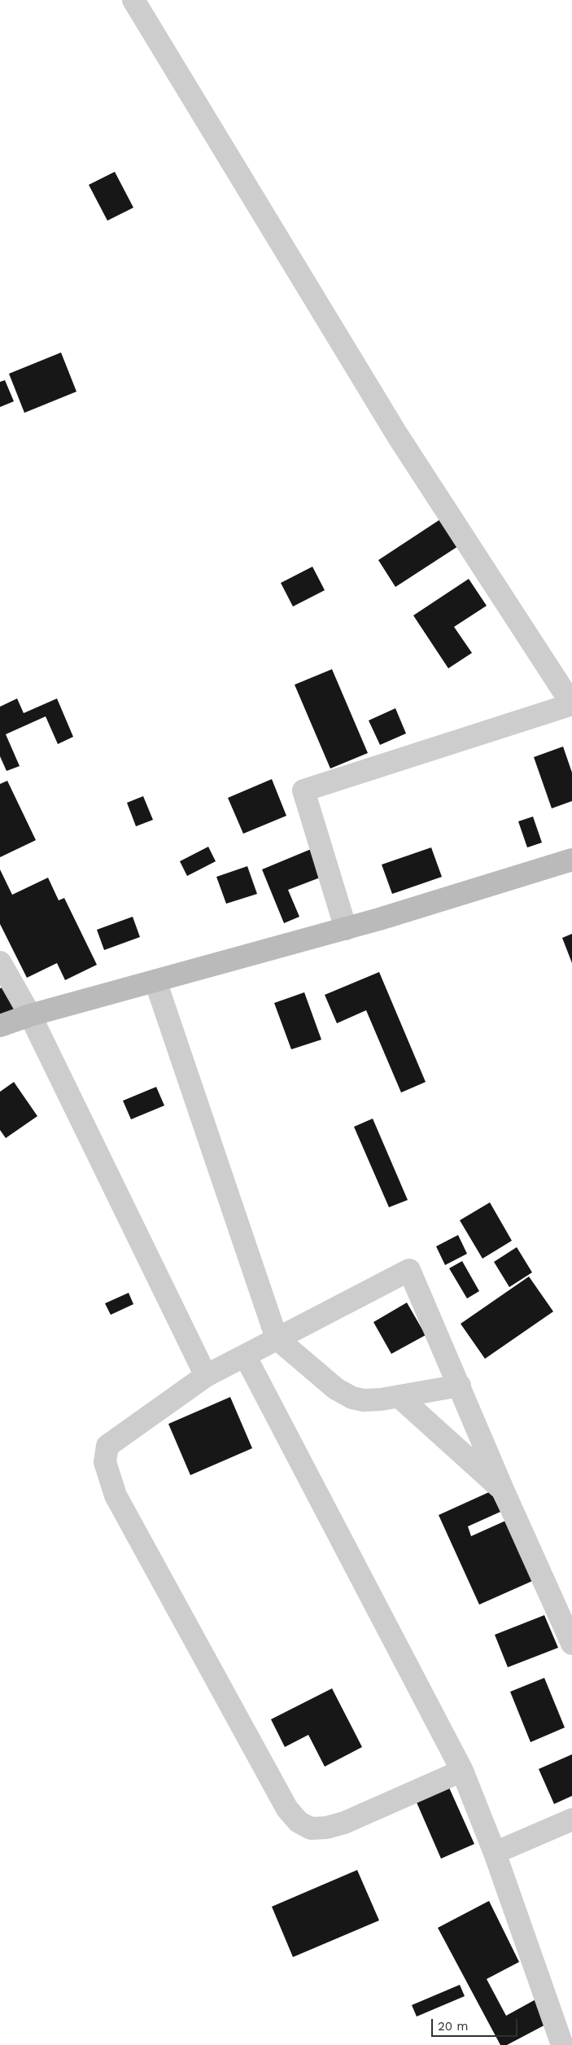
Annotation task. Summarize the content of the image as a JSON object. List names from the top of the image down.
{
  "scale_bar": "20 m"
}
